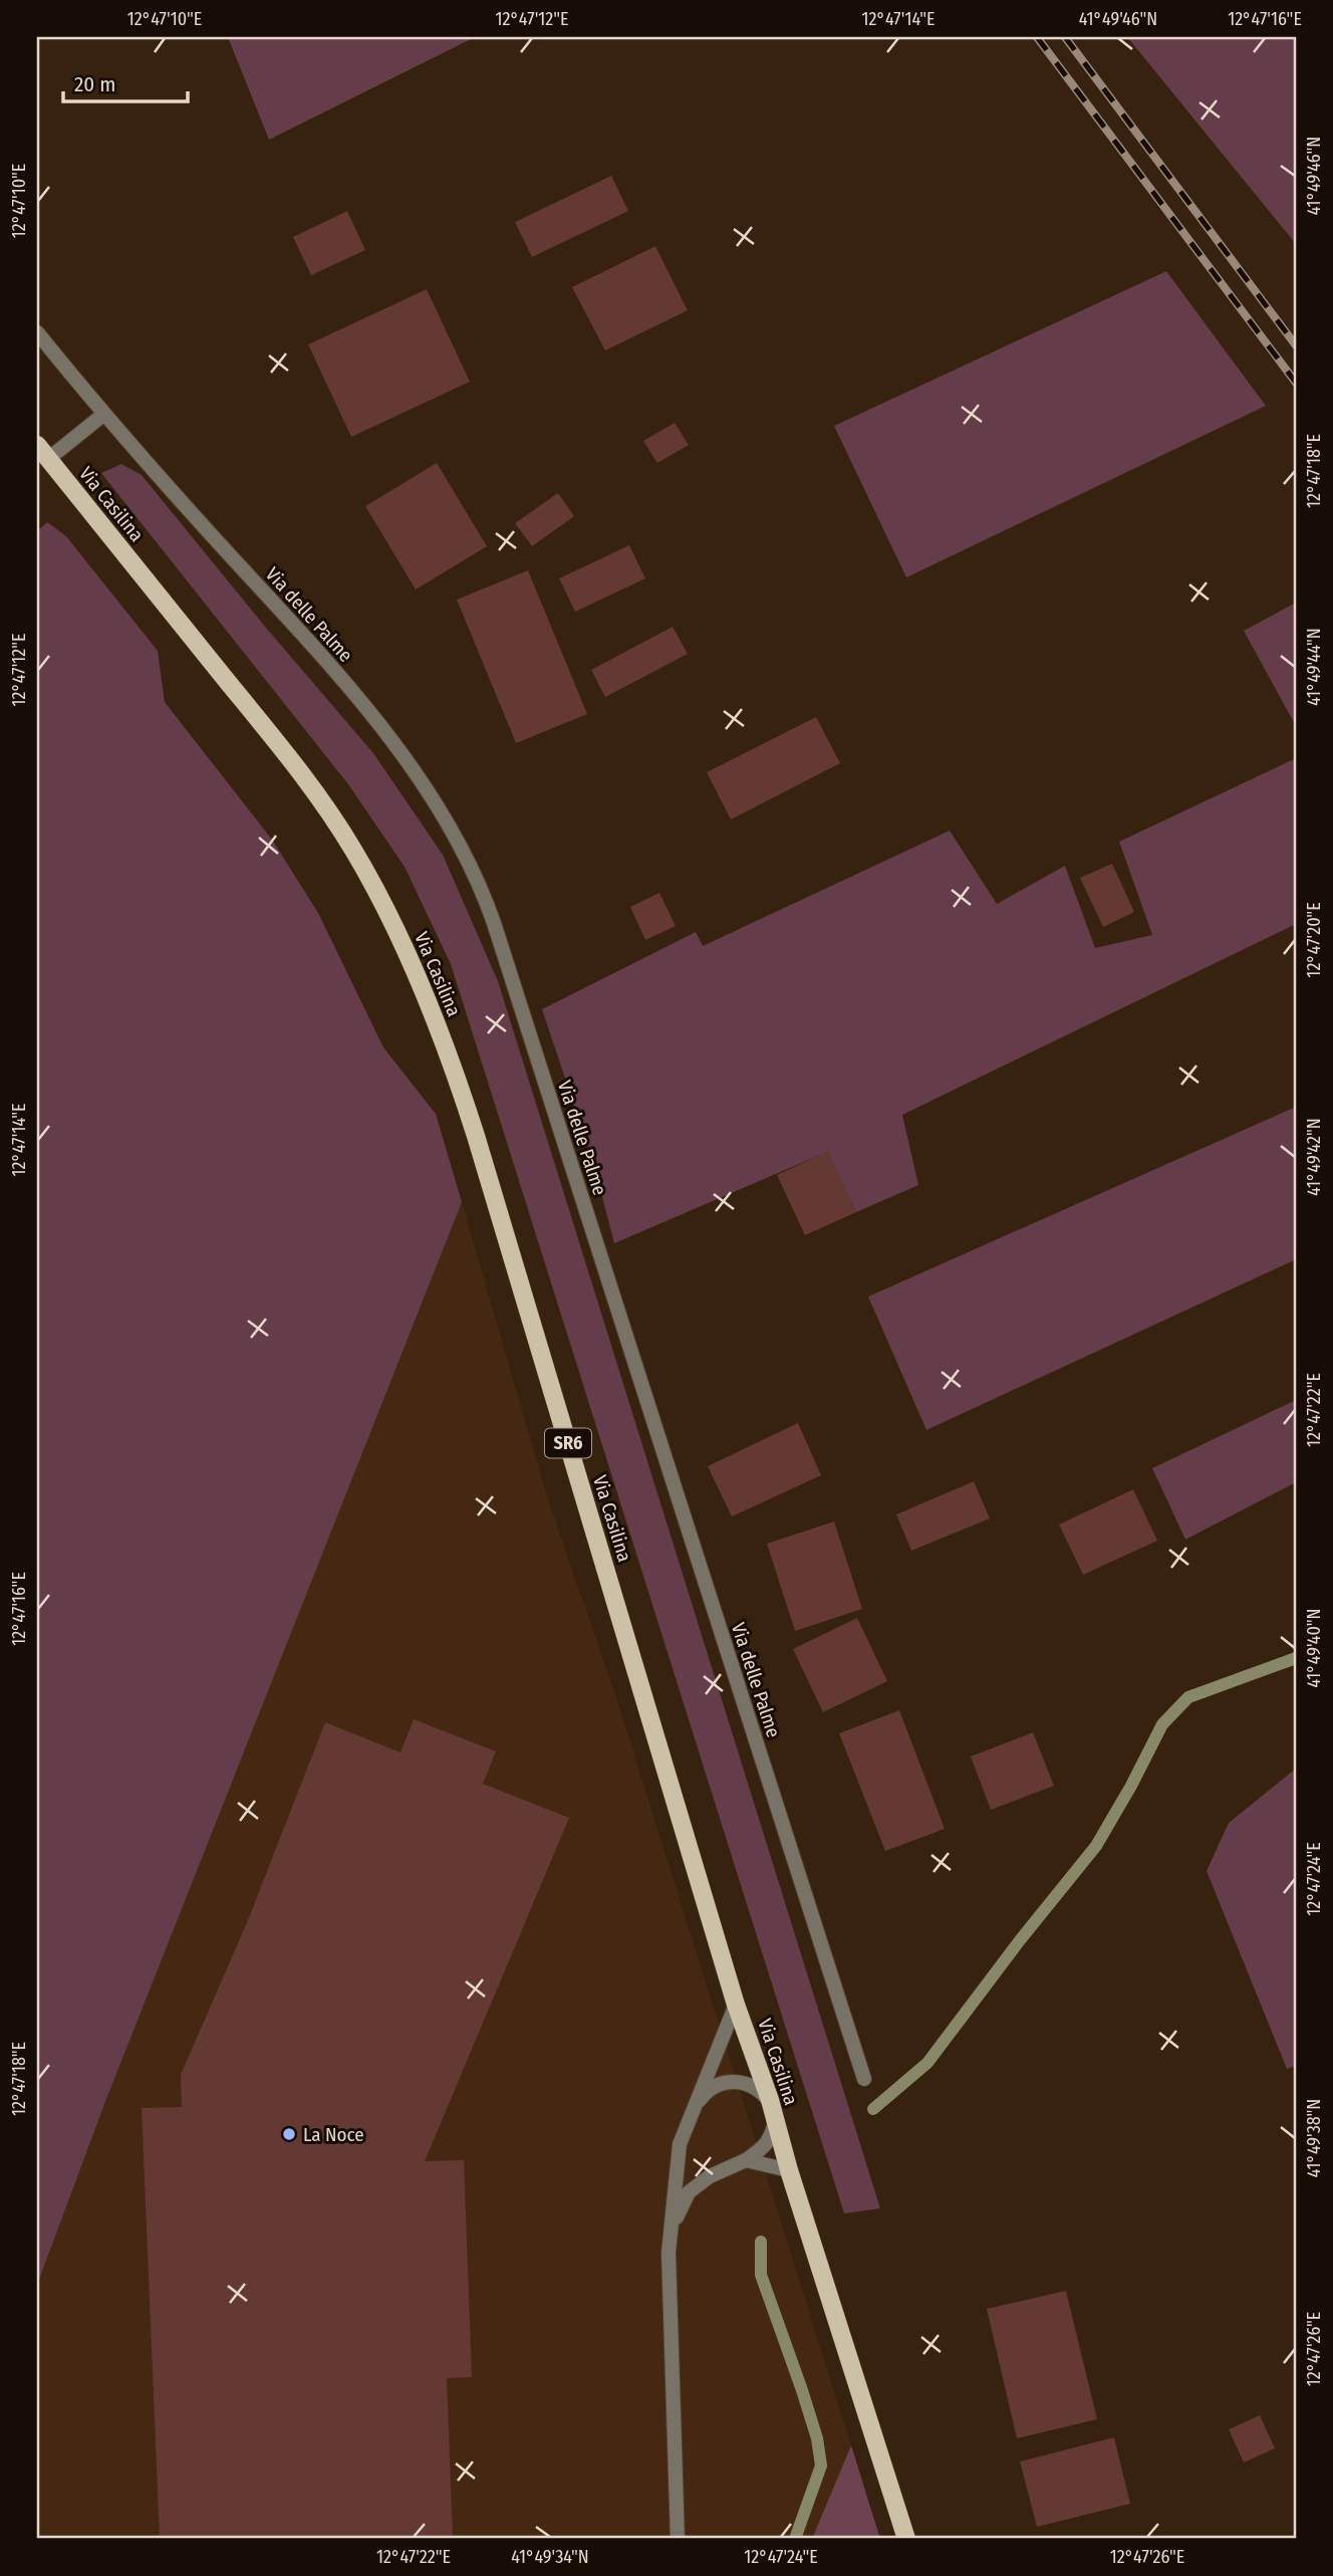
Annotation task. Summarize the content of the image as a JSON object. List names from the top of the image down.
{
  "streets": {
    "main road": ["Via Casilina", "SR6"],
    "street": ["Via delle Palme"]
  },
  "places": ["La Noce"],
  "scale_bar": "20 m",
  "coordinates": [
    "12°47'10\"E",
    "12°47'12\"E",
    "12°47'14\"E",
    "41°49'46\"N",
    "12°47'16\"E",
    "12°47'18\"E",
    "41°49'44\"N",
    "12°47'20\"E",
    "41°49'42\"N",
    "12°47'22\"E",
    "41°49'40\"N",
    "12°47'24\"E",
    "41°49'38\"N",
    "12°47'26\"E",
    "41°49'34\"N"
  ]
}
